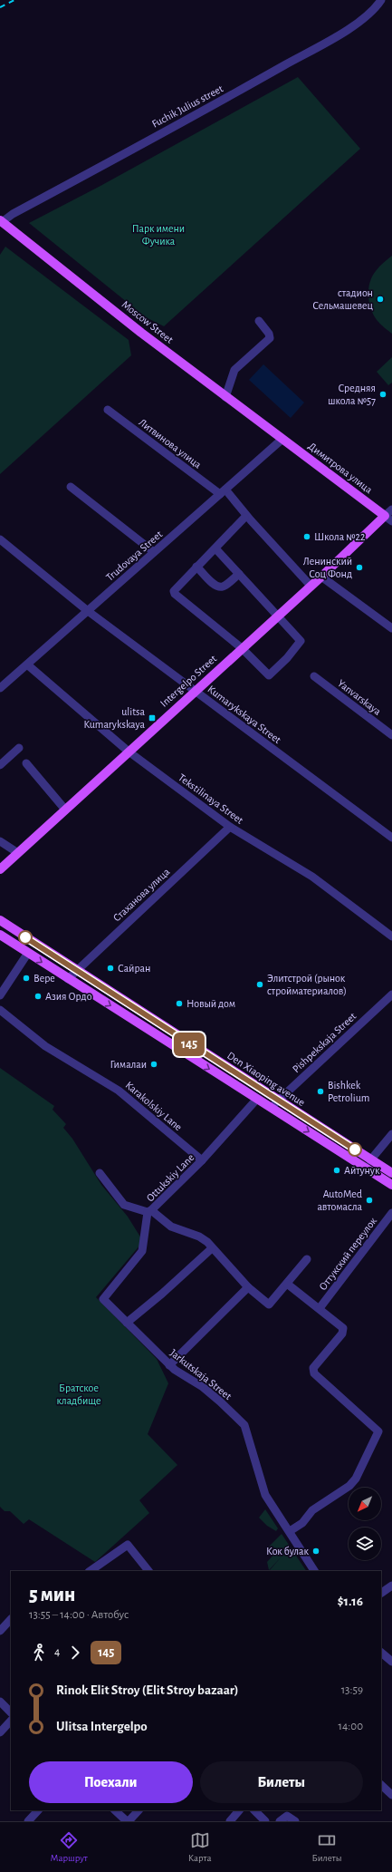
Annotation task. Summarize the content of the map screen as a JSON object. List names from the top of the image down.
{
  "streets": {
    "main road": [
      "Moscow Street",
      "Димитрова улица",
      "Intergelpo Street",
      "Den Xiaoping avenue"
    ],
    "street": [
      "Fuchik Julius street",
      "Литвинова улица",
      "Trudovaya Street",
      "Yanvarskaya",
      "Kumarykskaya Street",
      "Tekstilinaya Street",
      "Стаханова улица",
      "Pishpekskaja Street",
      "Karakolskiy Lane",
      "Ottukskiy Lane",
      "Оттукский переулок",
      "Jarkutskaja Street"
    ]
  },
  "crossings": [
    ["Fuchik Julius street", "Moscow Street"],
    ["Moscow Street", "Димитрова улица"],
    ["Moscow Street", "Trudovaya Street"],
    ["Литвинова улица", "Trudovaya Street"],
    ["Литвинова улица", "Intergelpo Street"],
    ["Димитрова улица", "Trudovaya Street"],
    ["Димитрова улица", "Intergelpo Street"],
    ["Trudovaya Street", "Kumarykskaya Street"],
    ["Trudovaya Street", "Tekstilinaya Street"],
    ["Intergelpo Street", "Kumarykskaya Street"],
    ["Intergelpo Street", "Tekstilinaya Street"],
    ["Tekstilinaya Street", "Стаханова улица"],
    ["Стаханова улица", "Den Xiaoping avenue"],
    ["Pishpekskaja Street", "Den Xiaoping avenue"],
    ["Den Xiaoping avenue", "Ottukskiy Lane"],
    ["Karakolskiy Lane", "Ottukskiy Lane"],
    ["Ottukskiy Lane", "Jarkutskaja Street"]
  ],
  "parks": ["Парк имени Фучика", "Братское кладбище"],
  "places": {
    "other": [
      "стадион Сельмашевец",
      "Средняя школа №57",
      "Школа №22",
      "Ленинский Соц Фонд",
      "Сайран",
      "Вере",
      "Элитстрой (рынок стройматериалов)",
      "Азия Ордо",
      "Новый дом",
      "Гималаи",
      "Bishkek Petrolium",
      "Айтунук",
      "AutoMed автомасла",
      "Кок булак"
    ],
    "transit": ["ulitsa Kumarykskaya"]
  },
  "lines": ["bus line 145"],
  "north": "bottom left",
  "page": {
    "on_map": "145",
    "heading": ["5 мин", "13:55 – 14:00 · Автобус", "$1.16"],
    "legs": ["4", "145"],
    "list": [
      {
        "name": "Rinok Elit Stroy (Elit Stroy bazaar)",
        "value": "13:59"
      },
      {
        "name": "Ulitsa Intergelpo",
        "value": "14:00"
      }
    ],
    "buttons": ["Поехали", "Билеты"],
    "tabs": ["Маршрут", "Карта", "Билеты"]
  }
}
